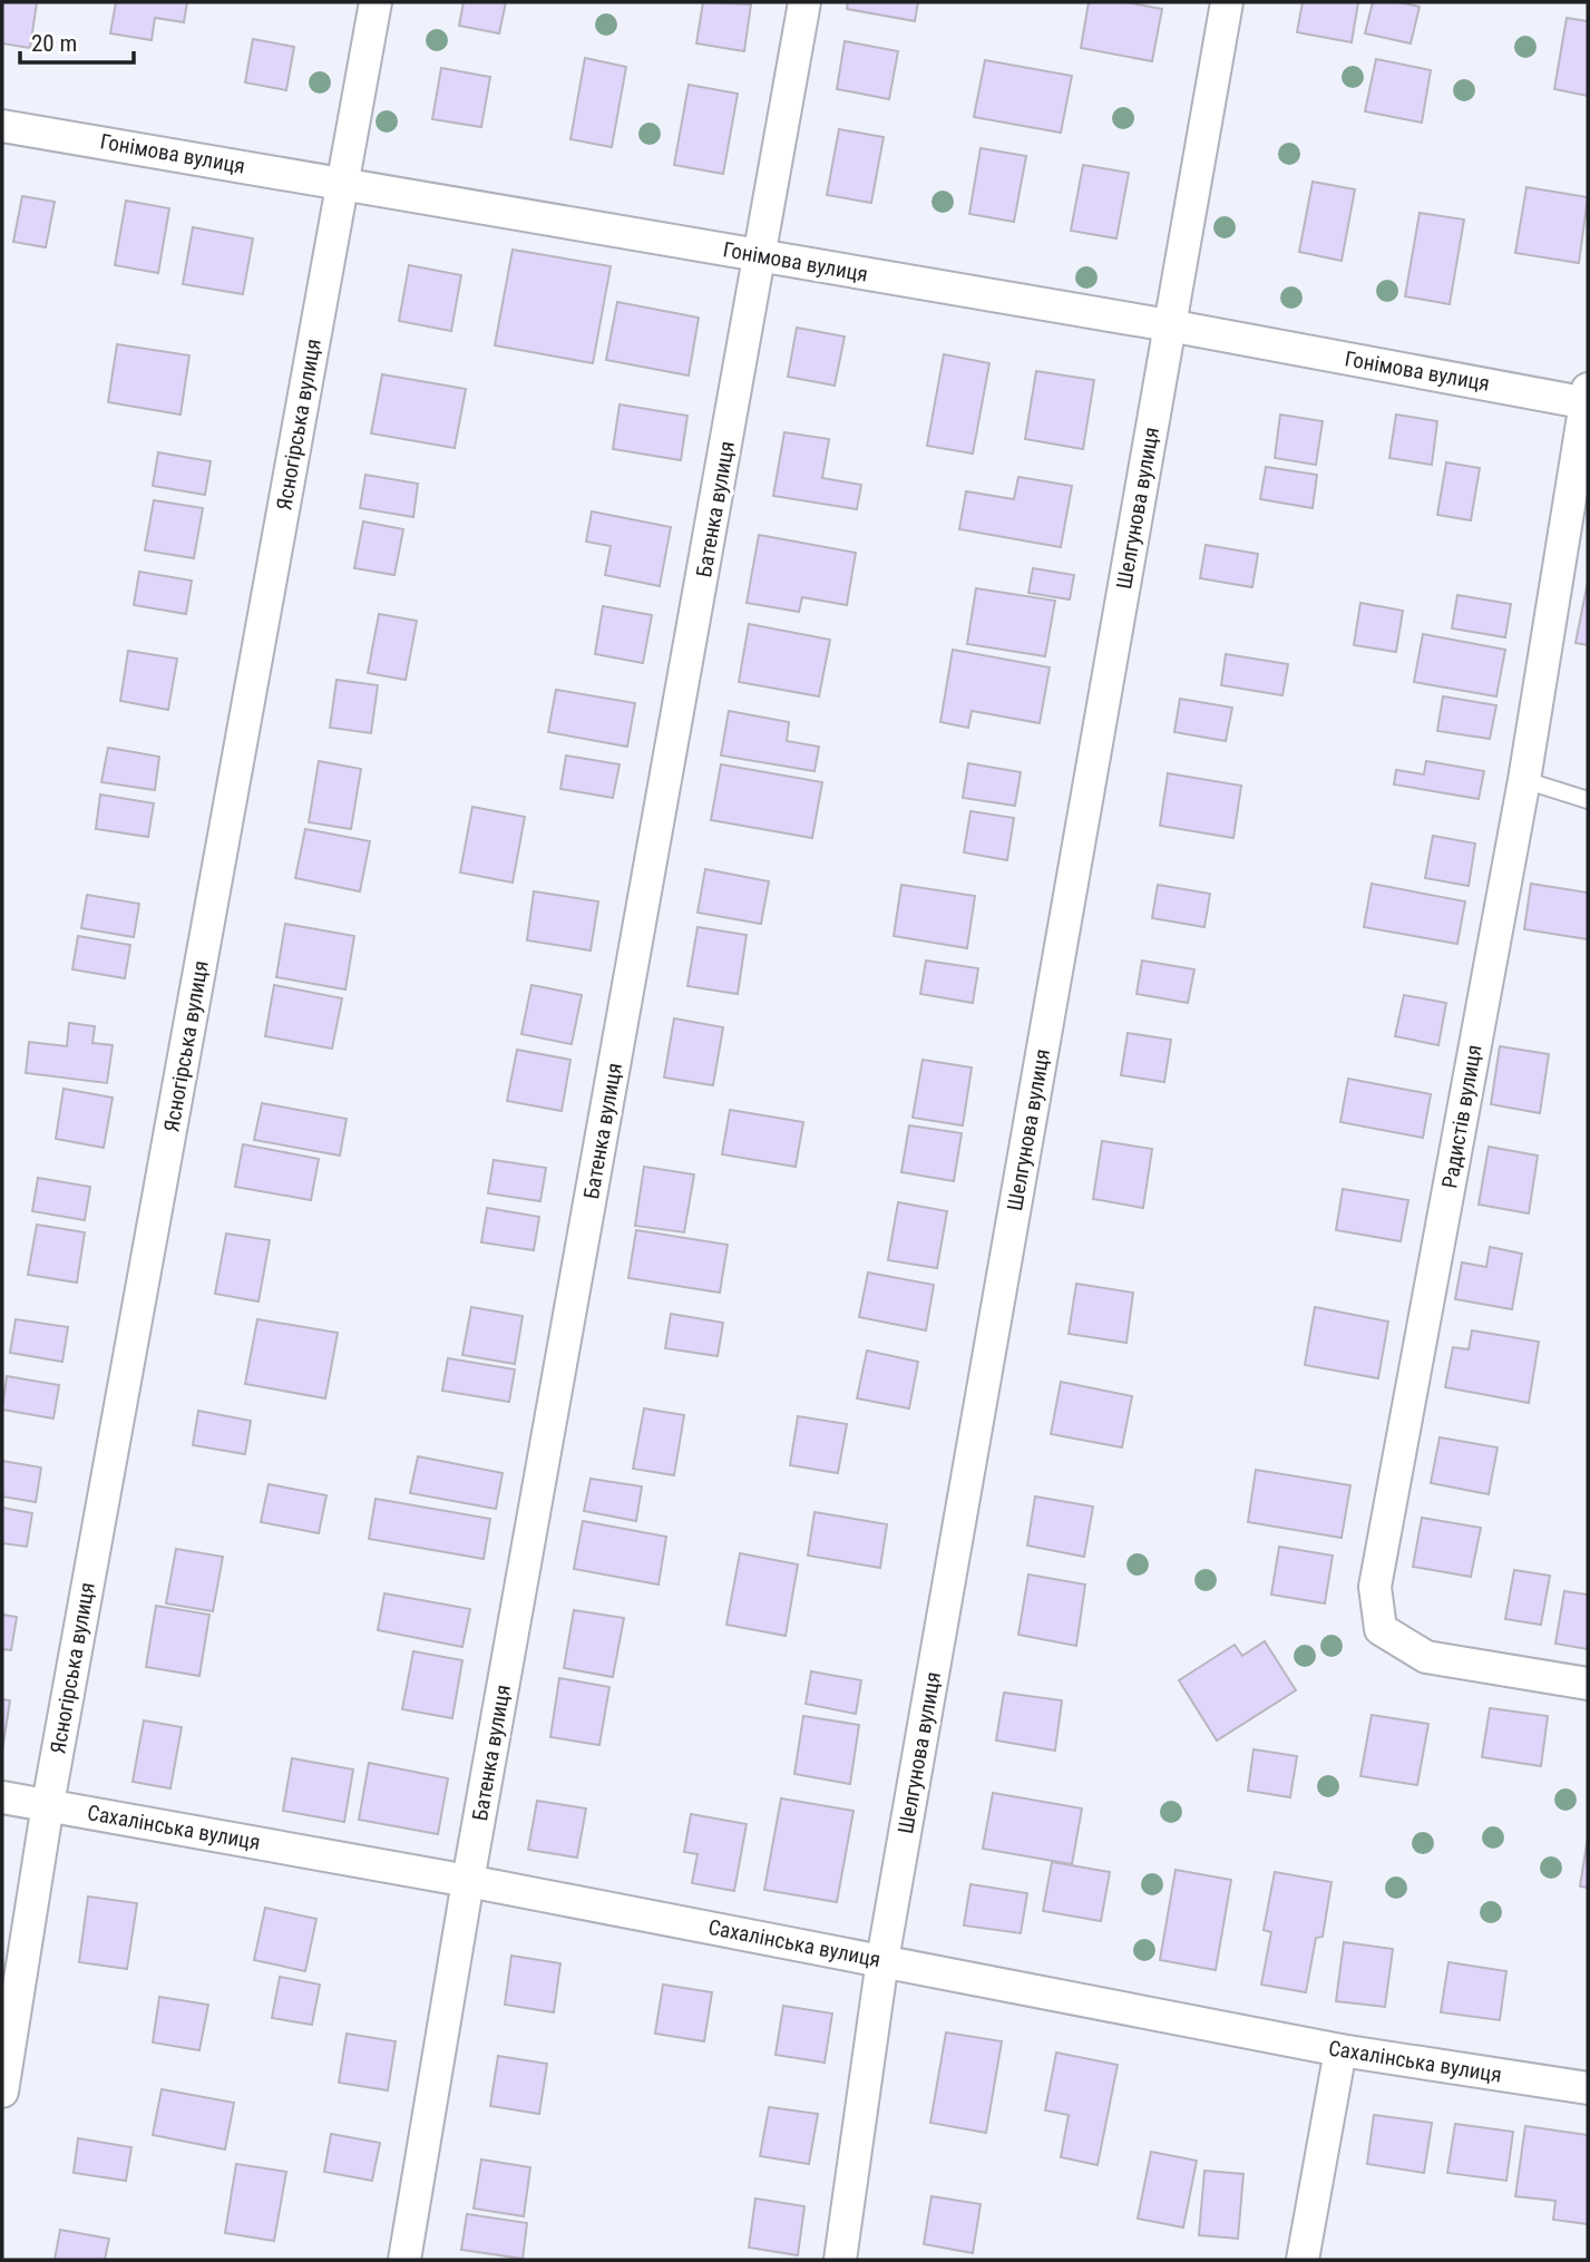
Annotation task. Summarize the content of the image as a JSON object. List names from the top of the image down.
{
  "streets": {
    "street": [
      "Гонімова вулиця",
      "Ясногірська вулиця",
      "Шелгунова вулиця",
      "Батенка вулиця",
      "Радистів вулиця",
      "Сахалінська вулиця"
    ]
  },
  "crossings": [
    ["Гонімова вулиця", "Ясногірська вулиця"],
    ["Гонімова вулиця", "Шелгунова вулиця"],
    ["Гонімова вулиця", "Батенка вулиця"],
    ["Гонімова вулиця", "Радистів вулиця"],
    ["Ясногірська вулиця", "Сахалінська вулиця"],
    ["Шелгунова вулиця", "Сахалінська вулиця"],
    ["Батенка вулиця", "Сахалінська вулиця"]
  ],
  "scale_bar": "20 m"
}
